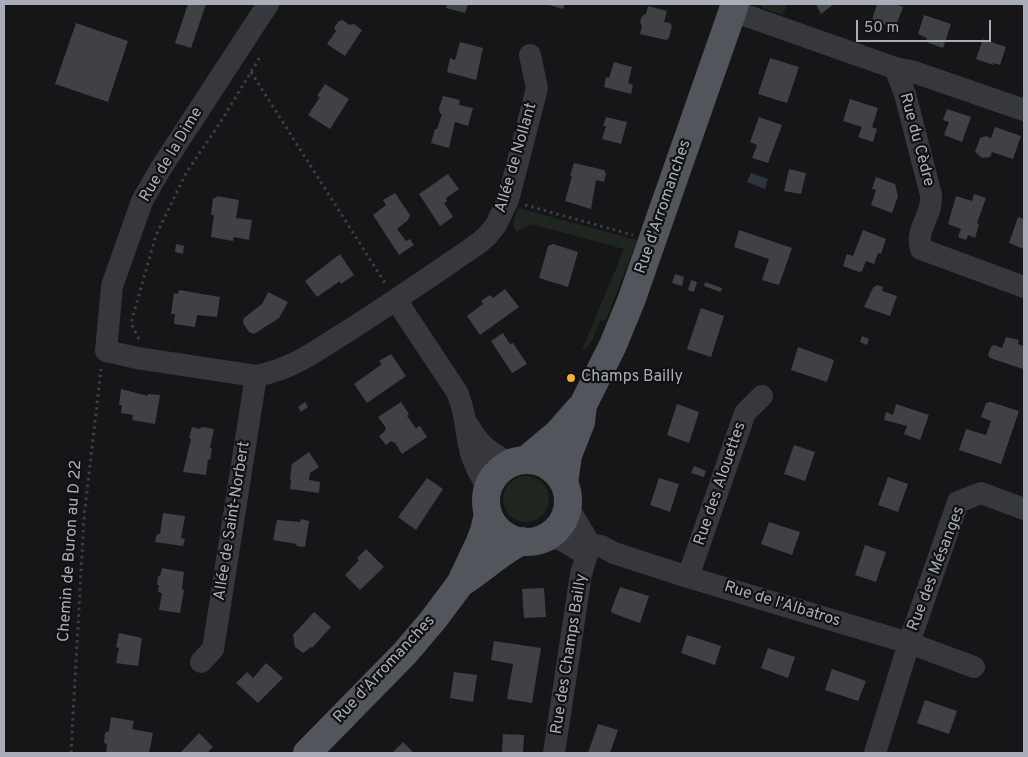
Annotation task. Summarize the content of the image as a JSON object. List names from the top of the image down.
{
  "streets": {
    "main road": ["Rue d'Arromanches"],
    "street": [
      "Rue du Cèdre",
      "Rue de la Dime",
      "Allée de Nollant",
      "Rue des Alouettes",
      "Allée de Saint-Norbert",
      "Rue des Mésanges",
      "Rue de l'Albatros",
      "Rue des Champs Bailly"
    ],
    "path": ["Chemin de Buron au D 22"]
  },
  "crossings": [
    ["Rue du Cèdre", "Rue d'Arromanches"],
    ["Rue de la Dime", "Chemin de Buron au D 22"],
    ["Allée de Nollant", "Allée de Saint-Norbert"],
    ["Rue d'Arromanches", "Rue des Champs Bailly"],
    ["Rue des Alouettes", "Rue de l'Albatros"],
    ["Rue des Mésanges", "Rue de l'Albatros"],
    ["Rue de l'Albatros", "Rue des Champs Bailly"]
  ],
  "places": ["Champs Bailly"],
  "scale_bar": "50 m"
}
